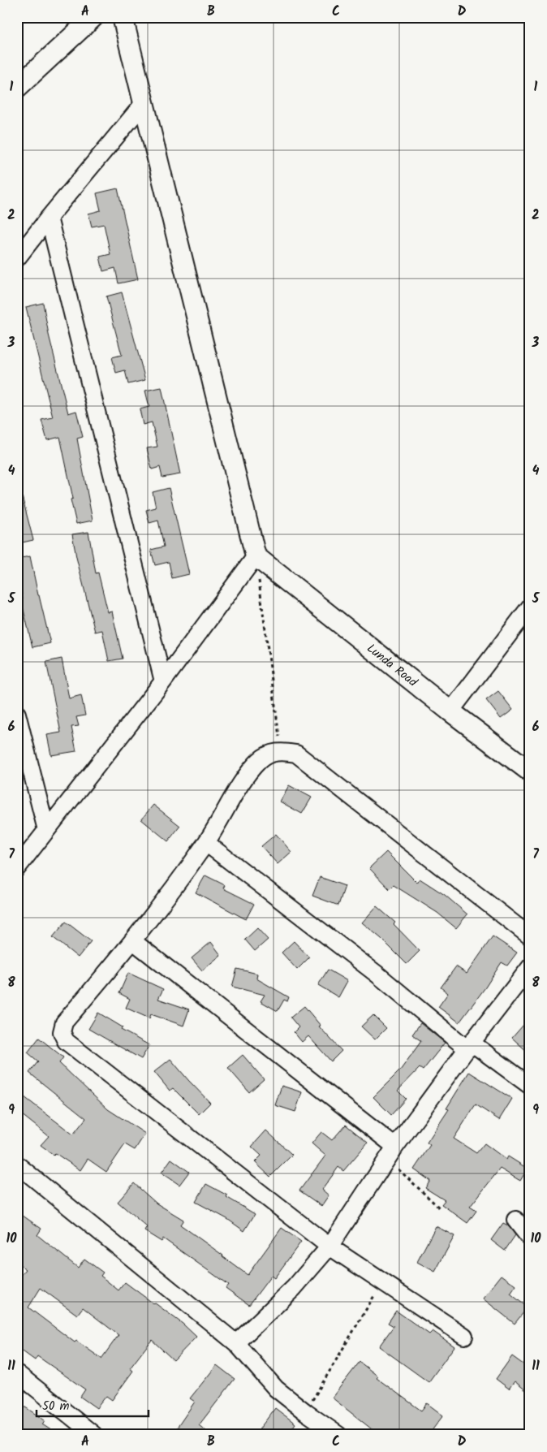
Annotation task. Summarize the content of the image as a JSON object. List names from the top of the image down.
{
  "streets": {
    "street": ["Lunda Road"]
  },
  "scale_bar": "50 m",
  "grid": {
    "columns": [
      "A",
      "B",
      "C",
      "D"
    ],
    "rows": [
      "1",
      "2",
      "3",
      "4",
      "5",
      "6",
      "7",
      "8",
      "9",
      "10",
      "11"
    ]
  }
}
